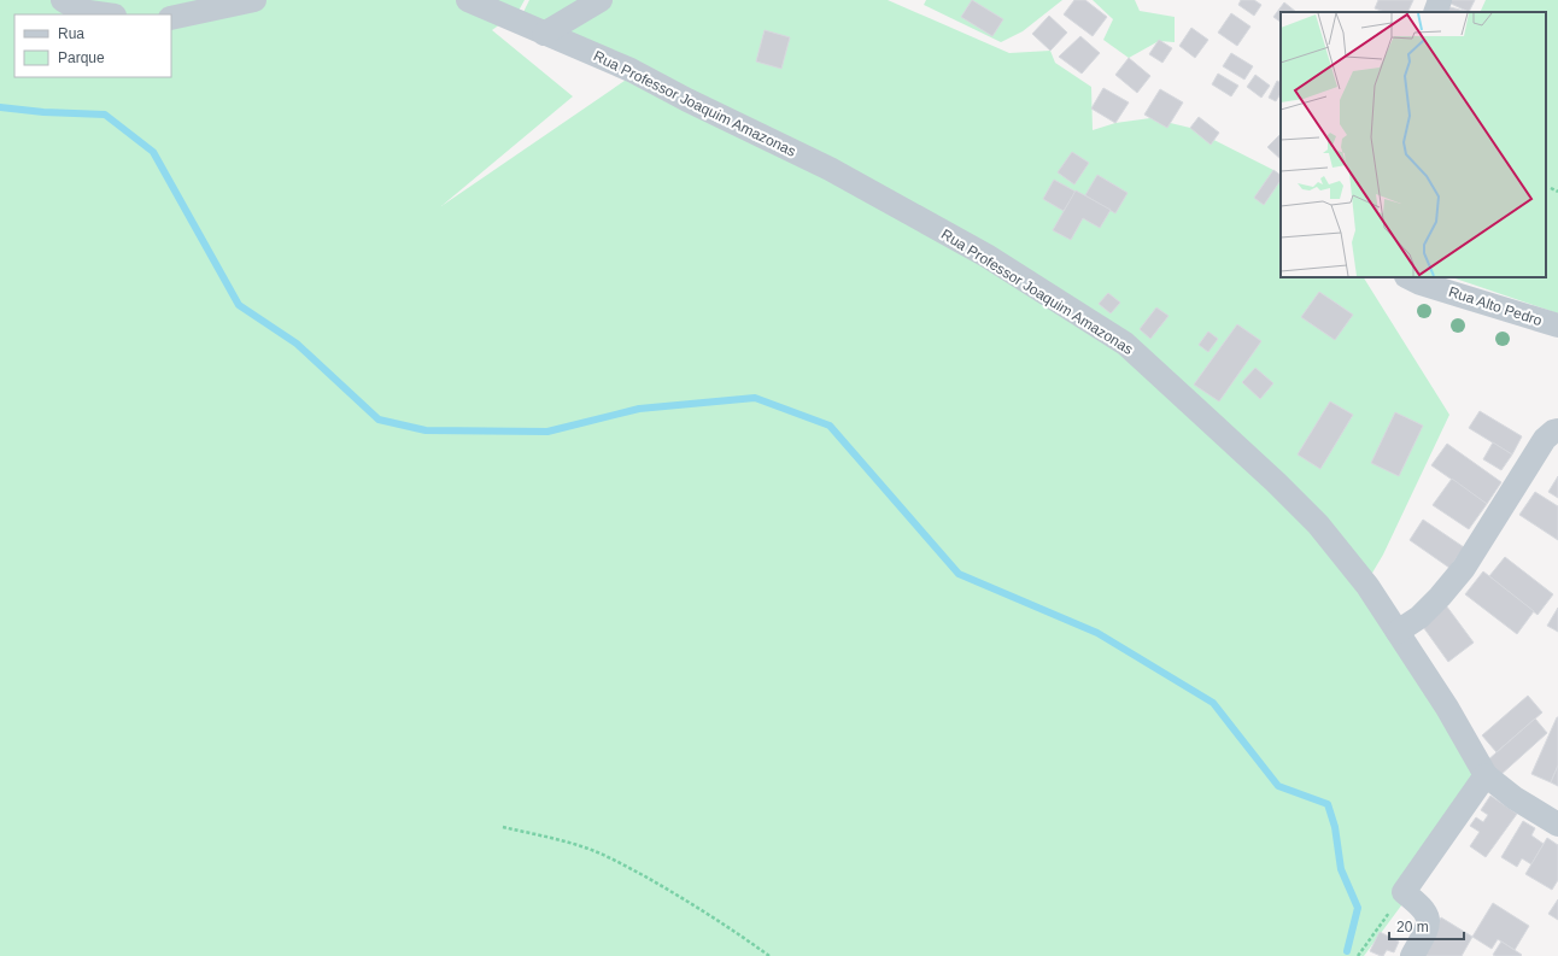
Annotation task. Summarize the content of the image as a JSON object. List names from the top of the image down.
{
  "streets": {
    "street": ["Rua Professor Joaquim Amazonas", "Rua Alto Pedro"]
  },
  "legend": ["Rua", "Parque"],
  "scale_bar": "20 m"
}
